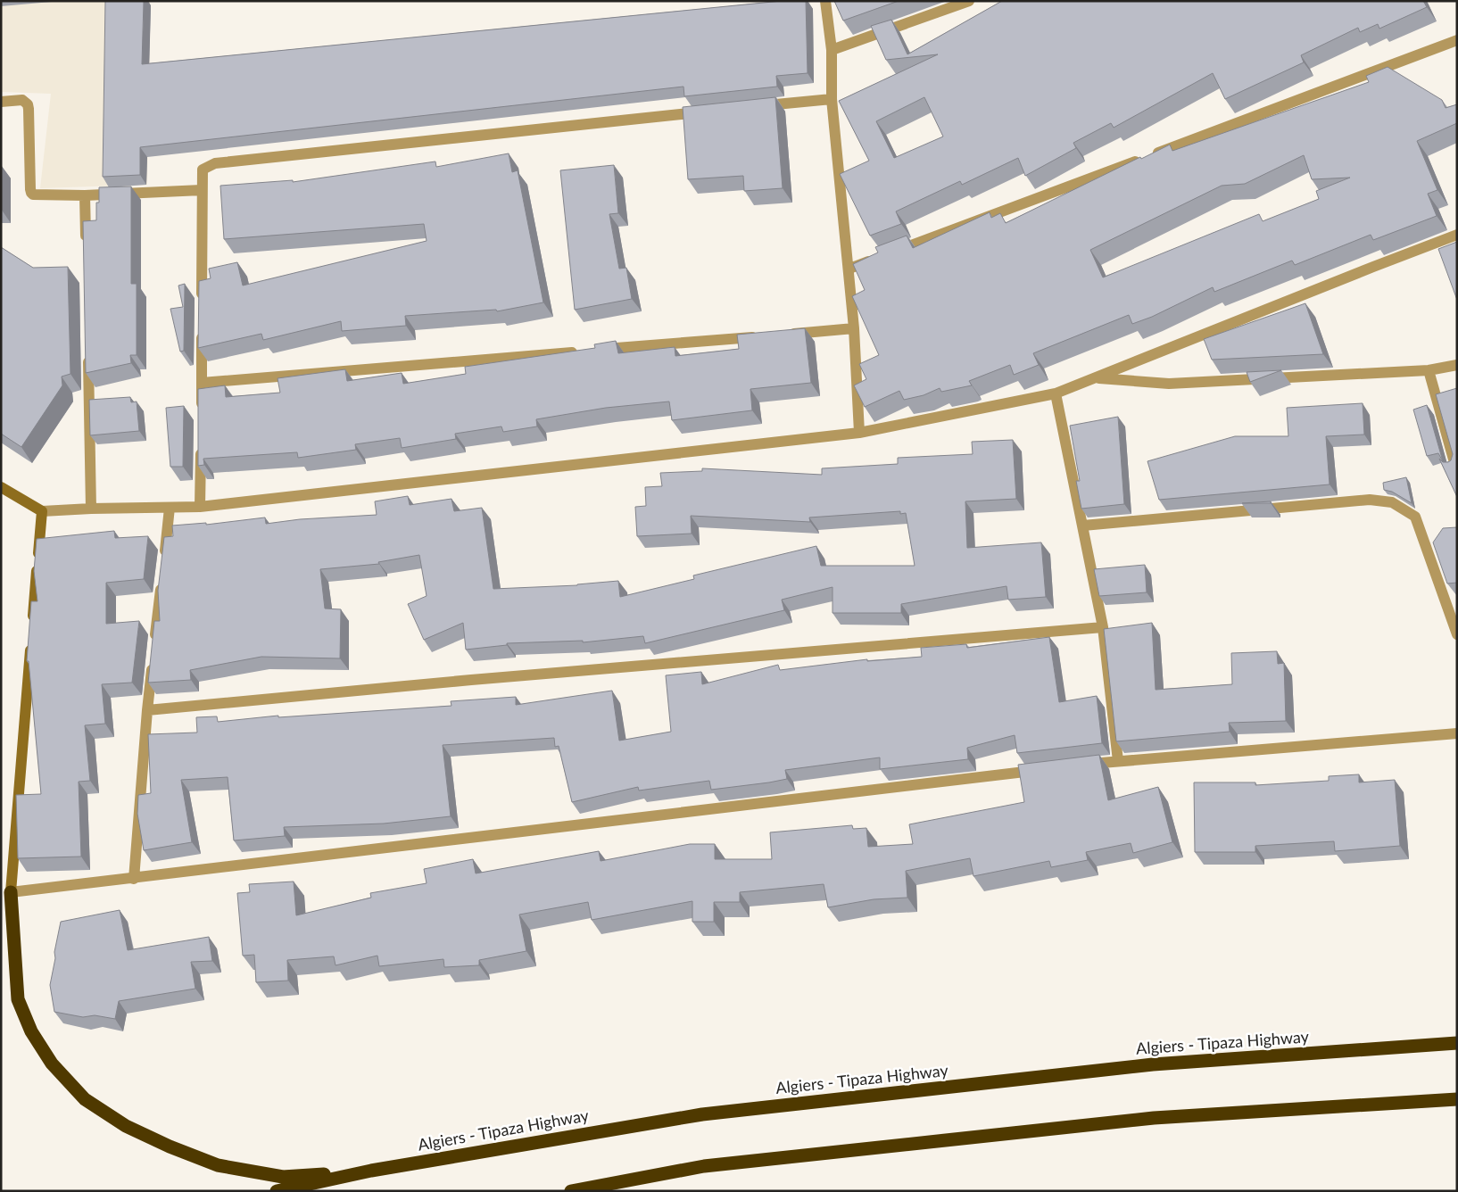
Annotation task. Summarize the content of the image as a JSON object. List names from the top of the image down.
{
  "streets": {
    "highway": ["Algiers - Tipaza Highway"]
  }
}
